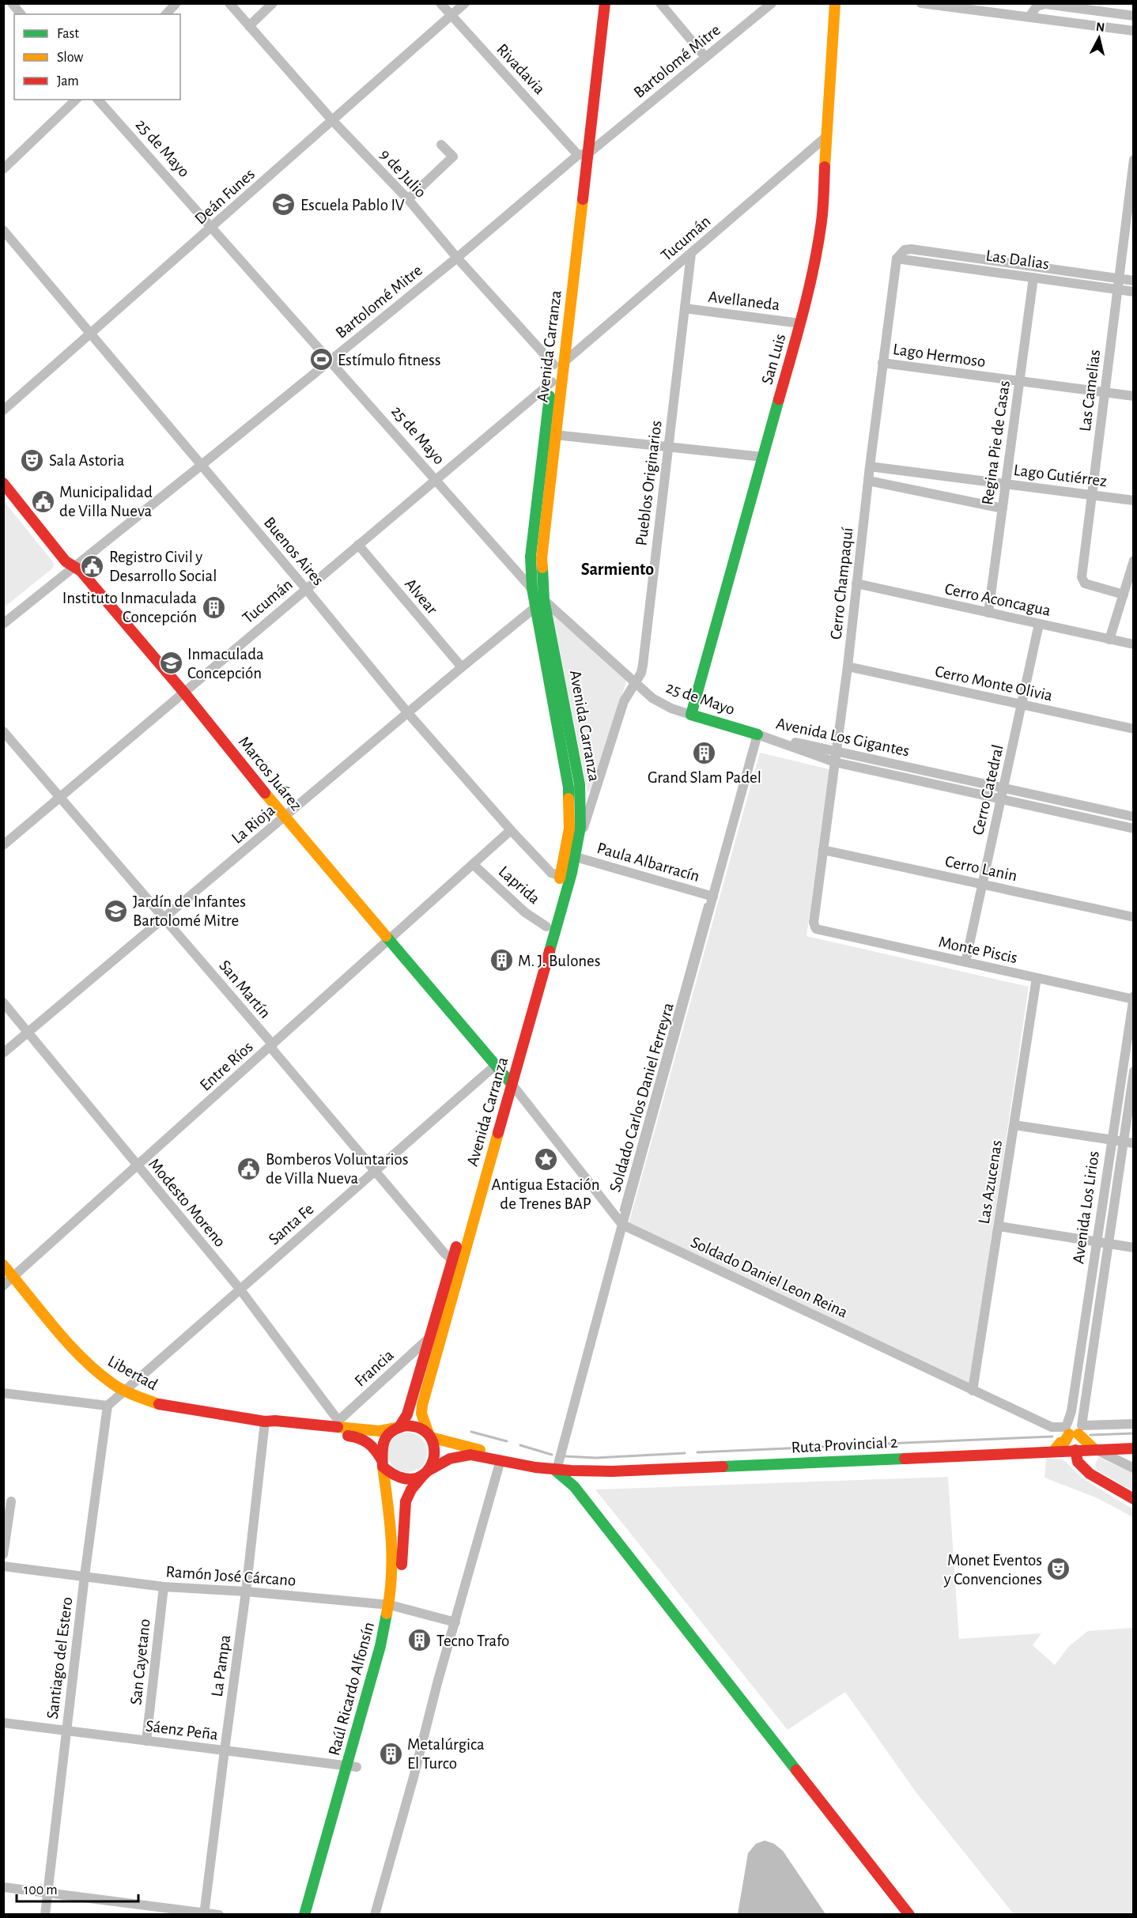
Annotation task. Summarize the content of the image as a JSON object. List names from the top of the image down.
{
  "streets": {
    "main road": [
      "25 de Mayo",
      "Avenida Carranza",
      "San Luis",
      "Marcos Juárez",
      "Libertad",
      "Ruta Provincial 2",
      "Raúl Ricardo Alfonsín"
    ],
    "street": [
      "Bartolomé Mitre",
      "Rivadavia",
      "9 de Julio",
      "Deán Funes",
      "Tucumán",
      "Las Dalias",
      "Avellaneda",
      "Lago Hermoso",
      "Las Camelias",
      "Regina Pie de Casas",
      "Lago Gutiérrez",
      "Pueblos Originarios",
      "Buenos Aires",
      "Cerro Champaquí",
      "Alvear",
      "Cerro Aconcagua",
      "Cerro Monte Olivia",
      "Avenida Los Gigantes",
      "Cerro Catedral",
      "La Rioja",
      "Paula Albarracín",
      "Cerro Lanin",
      "Laprida",
      "Monte Piscis",
      "San Martín",
      "Entre Ríos",
      "Soldado Carlos Daniel Ferreyra",
      "Las Azucenas",
      "Modesto Moreno",
      "Avenida Los Lirios",
      "Santa Fe",
      "Soldado Daniel Leon Reina",
      "Francia",
      "Ramón José Cárcano",
      "Santiago del Estero",
      "San Cayetano",
      "La Pampa",
      "Sáenz Peña"
    ]
  },
  "crossings": [
    ["Bartolomé Mitre", "Rivadavia"],
    ["Bartolomé Mitre", "25 de Mayo"],
    ["Bartolomé Mitre", "9 de Julio"],
    ["Bartolomé Mitre", "Avenida Carranza"],
    ["Bartolomé Mitre", "Buenos Aires"],
    ["Bartolomé Mitre", "Marcos Juárez"],
    ["Rivadavia", "Deán Funes"],
    ["Rivadavia", "Avenida Carranza"],
    ["25 de Mayo", "Deán Funes"],
    ["25 de Mayo", "Tucumán"],
    ["25 de Mayo", "Avenida Carranza"],
    ["25 de Mayo", "San Luis"],
    ["25 de Mayo", "Pueblos Originarios"],
    ["25 de Mayo", "Avenida Los Gigantes"],
    ["25 de Mayo", "La Rioja"],
    ["25 de Mayo", "Soldado Carlos Daniel Ferreyra"],
    ["9 de Julio", "Deán Funes"],
    ["9 de Julio", "Tucumán"],
    ["9 de Julio", "Avenida Carranza"],
    ["Deán Funes", "Buenos Aires"],
    ["Tucumán", "Avenida Carranza"],
    ["Tucumán", "San Luis"],
    ["Tucumán", "Pueblos Originarios"],
    ["Tucumán", "Buenos Aires"],
    ["Tucumán", "Alvear"],
    ["Tucumán", "Marcos Juárez"],
    ["Tucumán", "San Martín"],
    ["Las Dalias", "Las Camelias"],
    ["Las Dalias", "Regina Pie de Casas"],
    ["Las Dalias", "Cerro Champaquí"],
    ["Avellaneda", "San Luis"],
    ["Avellaneda", "Pueblos Originarios"],
    ["Avenida Carranza", "Pueblos Originarios"],
    ["Avenida Carranza", "Buenos Aires"],
    ["Avenida Carranza", "Marcos Juárez"],
    ["Avenida Carranza", "La Rioja"],
    ["Avenida Carranza", "Paula Albarracín"],
    ["Avenida Carranza", "Laprida"],
    ["Avenida Carranza", "San Martín"],
    ["Avenida Carranza", "Soldado Daniel Leon Reina"],
    ["Avenida Carranza", "Francia"],
    ["Avenida Carranza", "Libertad"],
    ["Avenida Carranza", "Raúl Ricardo Alfonsín"],
    ["Lago Hermoso", "Las Camelias"],
    ["Lago Hermoso", "Regina Pie de Casas"],
    ["Lago Hermoso", "Cerro Champaquí"],
    ["Las Camelias", "Lago Gutiérrez"],
    ["Regina Pie de Casas", "Lago Gutiérrez"],
    ["Regina Pie de Casas", "Cerro Aconcagua"],
    ["Lago Gutiérrez", "Cerro Champaquí"],
    ["Pueblos Originarios", "Paula Albarracín"],
    ["Buenos Aires", "La Rioja"],
    ["Buenos Aires", "Entre Ríos"],
    ["Cerro Champaquí", "Cerro Aconcagua"],
    ["Cerro Champaquí", "Cerro Monte Olivia"],
    ["Cerro Champaquí", "Avenida Los Gigantes"],
    ["Cerro Champaquí", "Cerro Lanin"],
    ["Cerro Champaquí", "Monte Piscis"],
    ["Alvear", "La Rioja"],
    ["Cerro Aconcagua", "Cerro Catedral"],
    ["Cerro Monte Olivia", "Cerro Catedral"],
    ["Avenida Los Gigantes", "Cerro Catedral"],
    ["Avenida Los Gigantes", "Soldado Carlos Daniel Ferreyra"],
    ["Marcos Juárez", "La Rioja"],
    ["Marcos Juárez", "Entre Ríos"],
    ["Marcos Juárez", "Santa Fe"],
    ["Marcos Juárez", "Soldado Daniel Leon Reina"],
    ["Cerro Catedral", "Cerro Lanin"],
    ["Cerro Catedral", "Monte Piscis"],
    ["La Rioja", "San Martín"],
    ["La Rioja", "Modesto Moreno"],
    ["Paula Albarracín", "Soldado Carlos Daniel Ferreyra"],
    ["Laprida", "Entre Ríos"],
    ["Monte Piscis", "Las Azucenas"],
    ["Monte Piscis", "Avenida Los Lirios"],
    ["San Martín", "Entre Ríos"],
    ["San Martín", "Santa Fe"],
    ["Entre Ríos", "Modesto Moreno"],
    ["Entre Ríos", "Libertad"],
    ["Soldado Carlos Daniel Ferreyra", "Soldado Daniel Leon Reina"],
    ["Soldado Carlos Daniel Ferreyra", "Ruta Provincial 2"],
    ["Las Azucenas", "Soldado Daniel Leon Reina"],
    ["Modesto Moreno", "Santa Fe"],
    ["Modesto Moreno", "Francia"],
    ["Modesto Moreno", "Libertad"],
    ["Avenida Los Lirios", "Soldado Daniel Leon Reina"],
    ["Santa Fe", "Libertad"],
    ["Santa Fe", "Santiago del Estero"],
    ["Francia", "Libertad"],
    ["Libertad", "La Pampa"],
    ["Libertad", "Raúl Ricardo Alfonsín"],
    ["Ramón José Cárcano", "Santiago del Estero"],
    ["Ramón José Cárcano", "San Cayetano"],
    ["Ramón José Cárcano", "La Pampa"],
    ["Ramón José Cárcano", "Raúl Ricardo Alfonsín"],
    ["Santiago del Estero", "Sáenz Peña"],
    ["San Cayetano", "Sáenz Peña"],
    ["La Pampa", "Sáenz Peña"],
    ["Raúl Ricardo Alfonsín", "Sáenz Peña"]
  ],
  "districts": ["Sarmiento"],
  "places": {
    "school or university": ["Escuela Pablo IV", "Inmaculada Concepción", "Jardín de Infantes Bartolomé Mitre"],
    "sports": ["Estímulo fitness"],
    "theatre": ["Sala Astoria", "Monet Eventos y Convenciones"],
    "public building": ["Municipalidad de Villa Nueva", "Registro Civil y Desarrollo Social", "Bomberos Voluntarios de Villa Nueva"],
    "building": [
      "Instituto Inmaculada Concepción",
      "Grand Slam Padel",
      "M. J. Bulones",
      "Tecno Trafo",
      "Metalúrgica El Turco"
    ],
    "place": ["Antigua Estación de Trenes BAP"]
  },
  "legend": ["Fast", "Slow", "Jam"],
  "scale_bar": "100 m",
  "north": "top"
}
